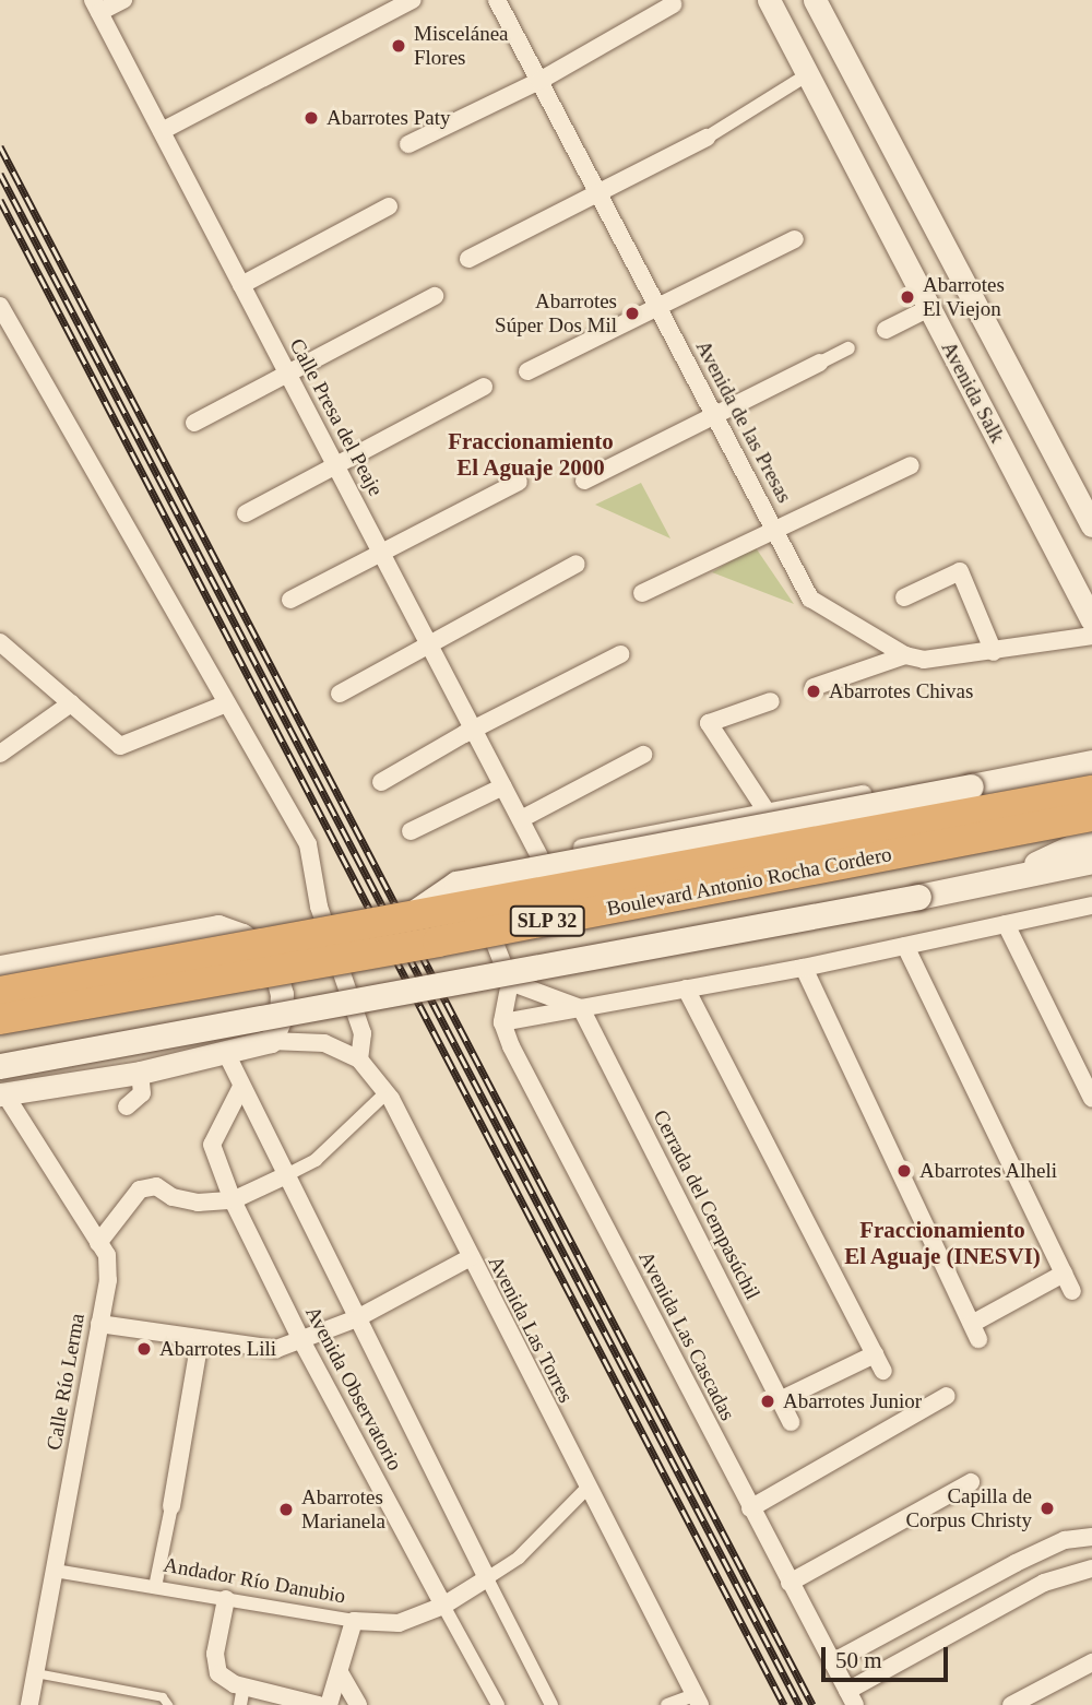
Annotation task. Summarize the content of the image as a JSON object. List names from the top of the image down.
{
  "streets": {
    "highway": ["Boulevard Antonio Rocha Cordero", "SLP 32"],
    "street": [
      "Avenida Salk",
      "Calle Presa del Peaje",
      "Avenida de las Presas",
      "Cerrada del Cempasúchil",
      "Avenida Las Torres",
      "Avenida Las Cascadas",
      "Calle Río Lerma",
      "Avenida Observatorio",
      "Andador Río Danubio"
    ]
  },
  "crossings": [
    ["Calle Presa del Peaje", "Boulevard Antonio Rocha Cordero"],
    ["Calle Río Lerma", "Andador Río Danubio"],
    ["Avenida Observatorio", "Andador Río Danubio"]
  ],
  "districts": ["Fraccionamiento El Aguaje 2000", "Fraccionamiento El Aguaje (INESVI)"],
  "places": [
    "Miscelánea Flores",
    "Abarrotes Paty",
    "Abarrotes El Viejon",
    "Abarrotes Súper Dos Mil",
    "Abarrotes Chivas",
    "Abarrotes Alheli",
    "Abarrotes Lili",
    "Abarrotes Junior",
    "Capilla de Corpus Christy",
    "Abarrotes Marianela"
  ],
  "scale_bar": "50 m"
}
